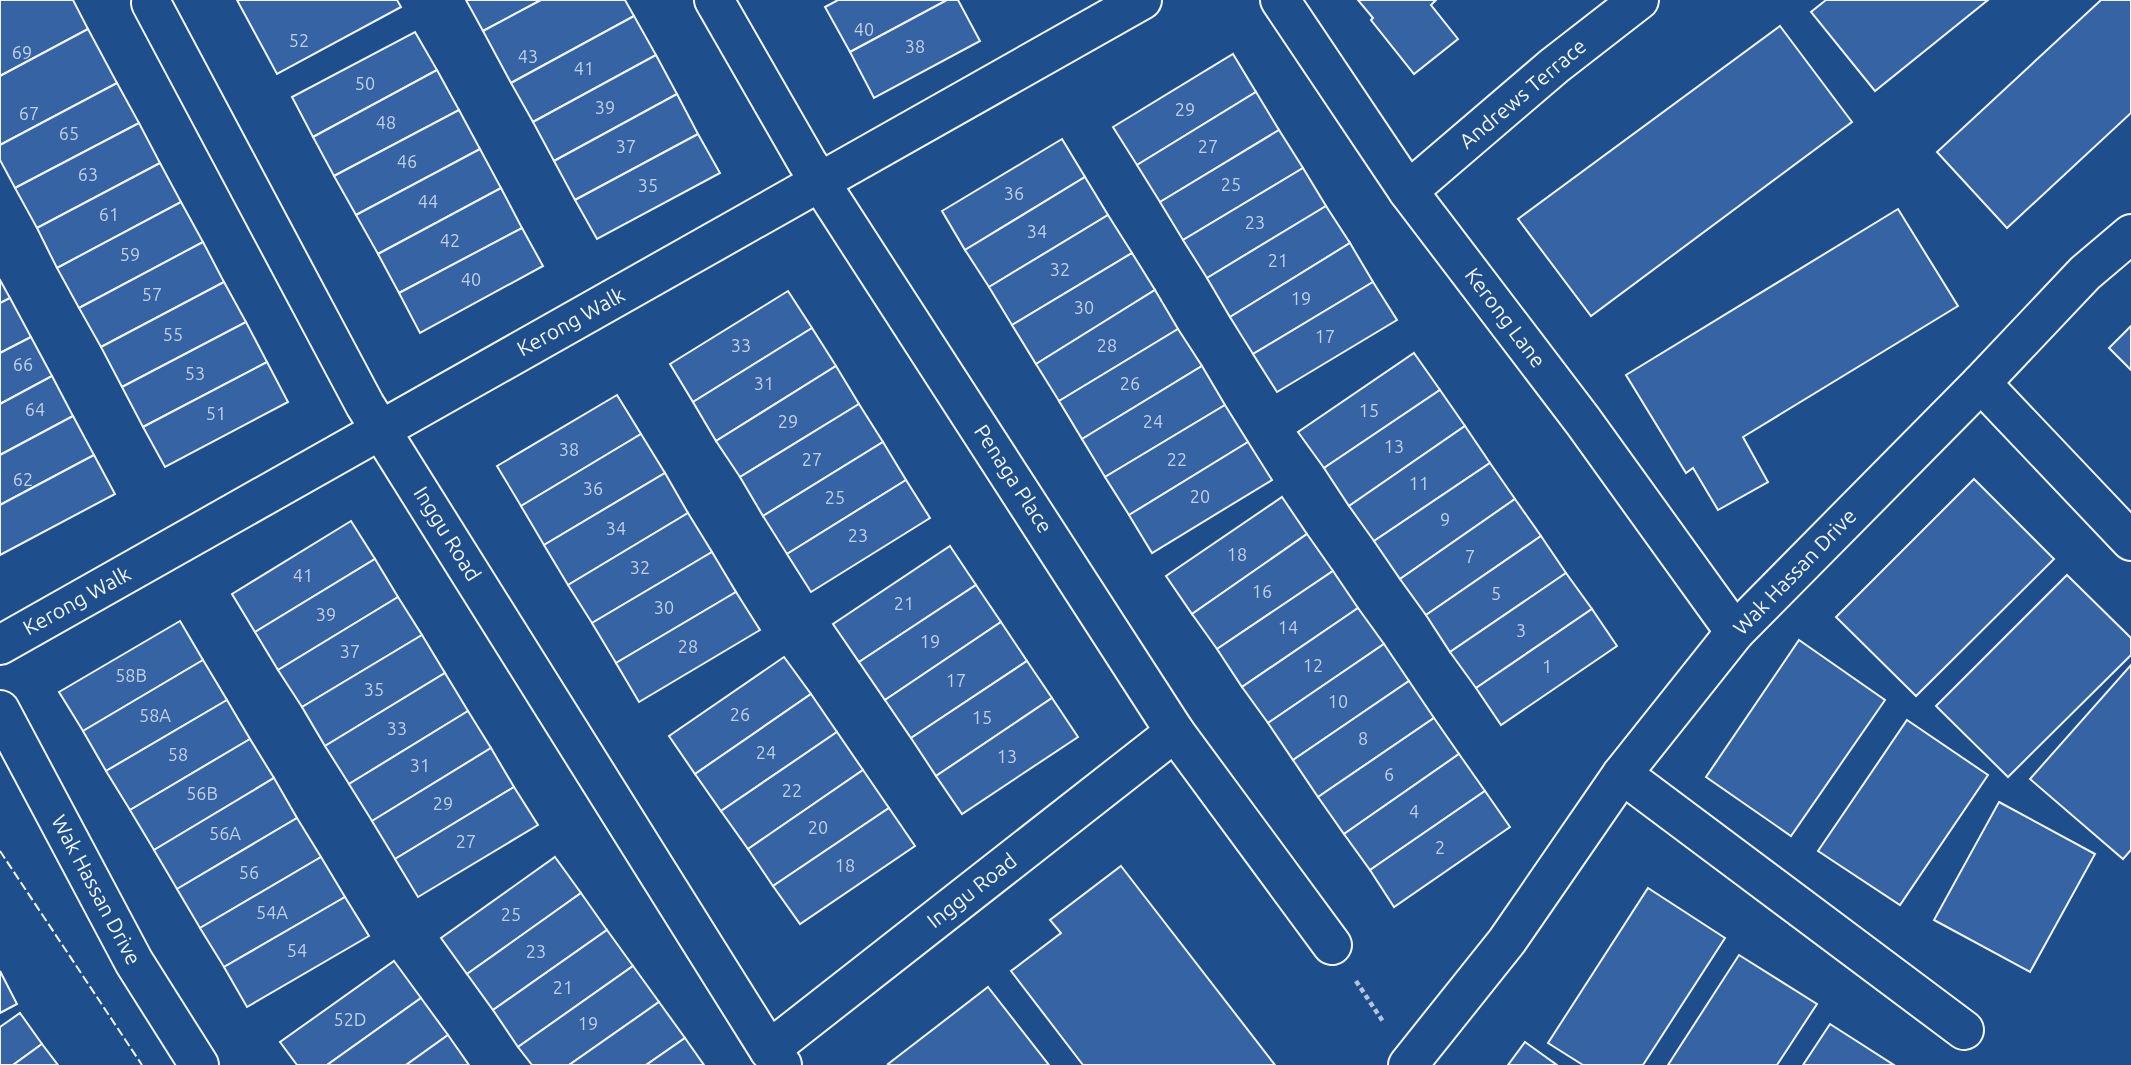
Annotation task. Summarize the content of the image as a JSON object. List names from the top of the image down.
{
  "streets": {
    "street": [
      "Andrews Terrace",
      "Kerong Lane",
      "Kerong Walk",
      "Penaga Place",
      "Inggu Road",
      "Wak Hassan Drive"
    ]
  },
  "crossings": [
    ["Andrews Terrace", "Kerong Lane"],
    ["Kerong Lane", "Wak Hassan Drive"],
    ["Kerong Walk", "Penaga Place"],
    ["Kerong Walk", "Inggu Road"],
    ["Penaga Place", "Inggu Road"]
  ],
  "house_numbers": [
    "40",
    "52",
    "38",
    "69",
    "43",
    "41",
    "50",
    "39",
    "29",
    "67",
    "48",
    "65",
    "37",
    "27",
    "46",
    "63",
    "25",
    "35",
    "36",
    "44",
    "61",
    "23",
    "34",
    "42",
    "59",
    "21",
    "32",
    "40",
    "57",
    "19",
    "30",
    "55",
    "17",
    "33",
    "28",
    "66",
    "53",
    "31",
    "26",
    "64",
    "15",
    "51",
    "29",
    "24",
    "13",
    "38",
    "27",
    "22",
    "62",
    "11",
    "36",
    "20",
    "25",
    "9",
    "34",
    "23",
    "18",
    "7",
    "32",
    "41",
    "16",
    "5",
    "21",
    "30",
    "39",
    "14",
    "3",
    "19",
    "28",
    "37",
    "12",
    "1",
    "58B",
    "17",
    "35",
    "10",
    "26",
    "58A",
    "15",
    "33",
    "8",
    "24",
    "58",
    "13",
    "31",
    "6",
    "22",
    "56B",
    "29",
    "4",
    "20",
    "56A",
    "27",
    "2",
    "18",
    "56",
    "54A",
    "25",
    "54",
    "23",
    "21",
    "52D",
    "19"
  ]
}
